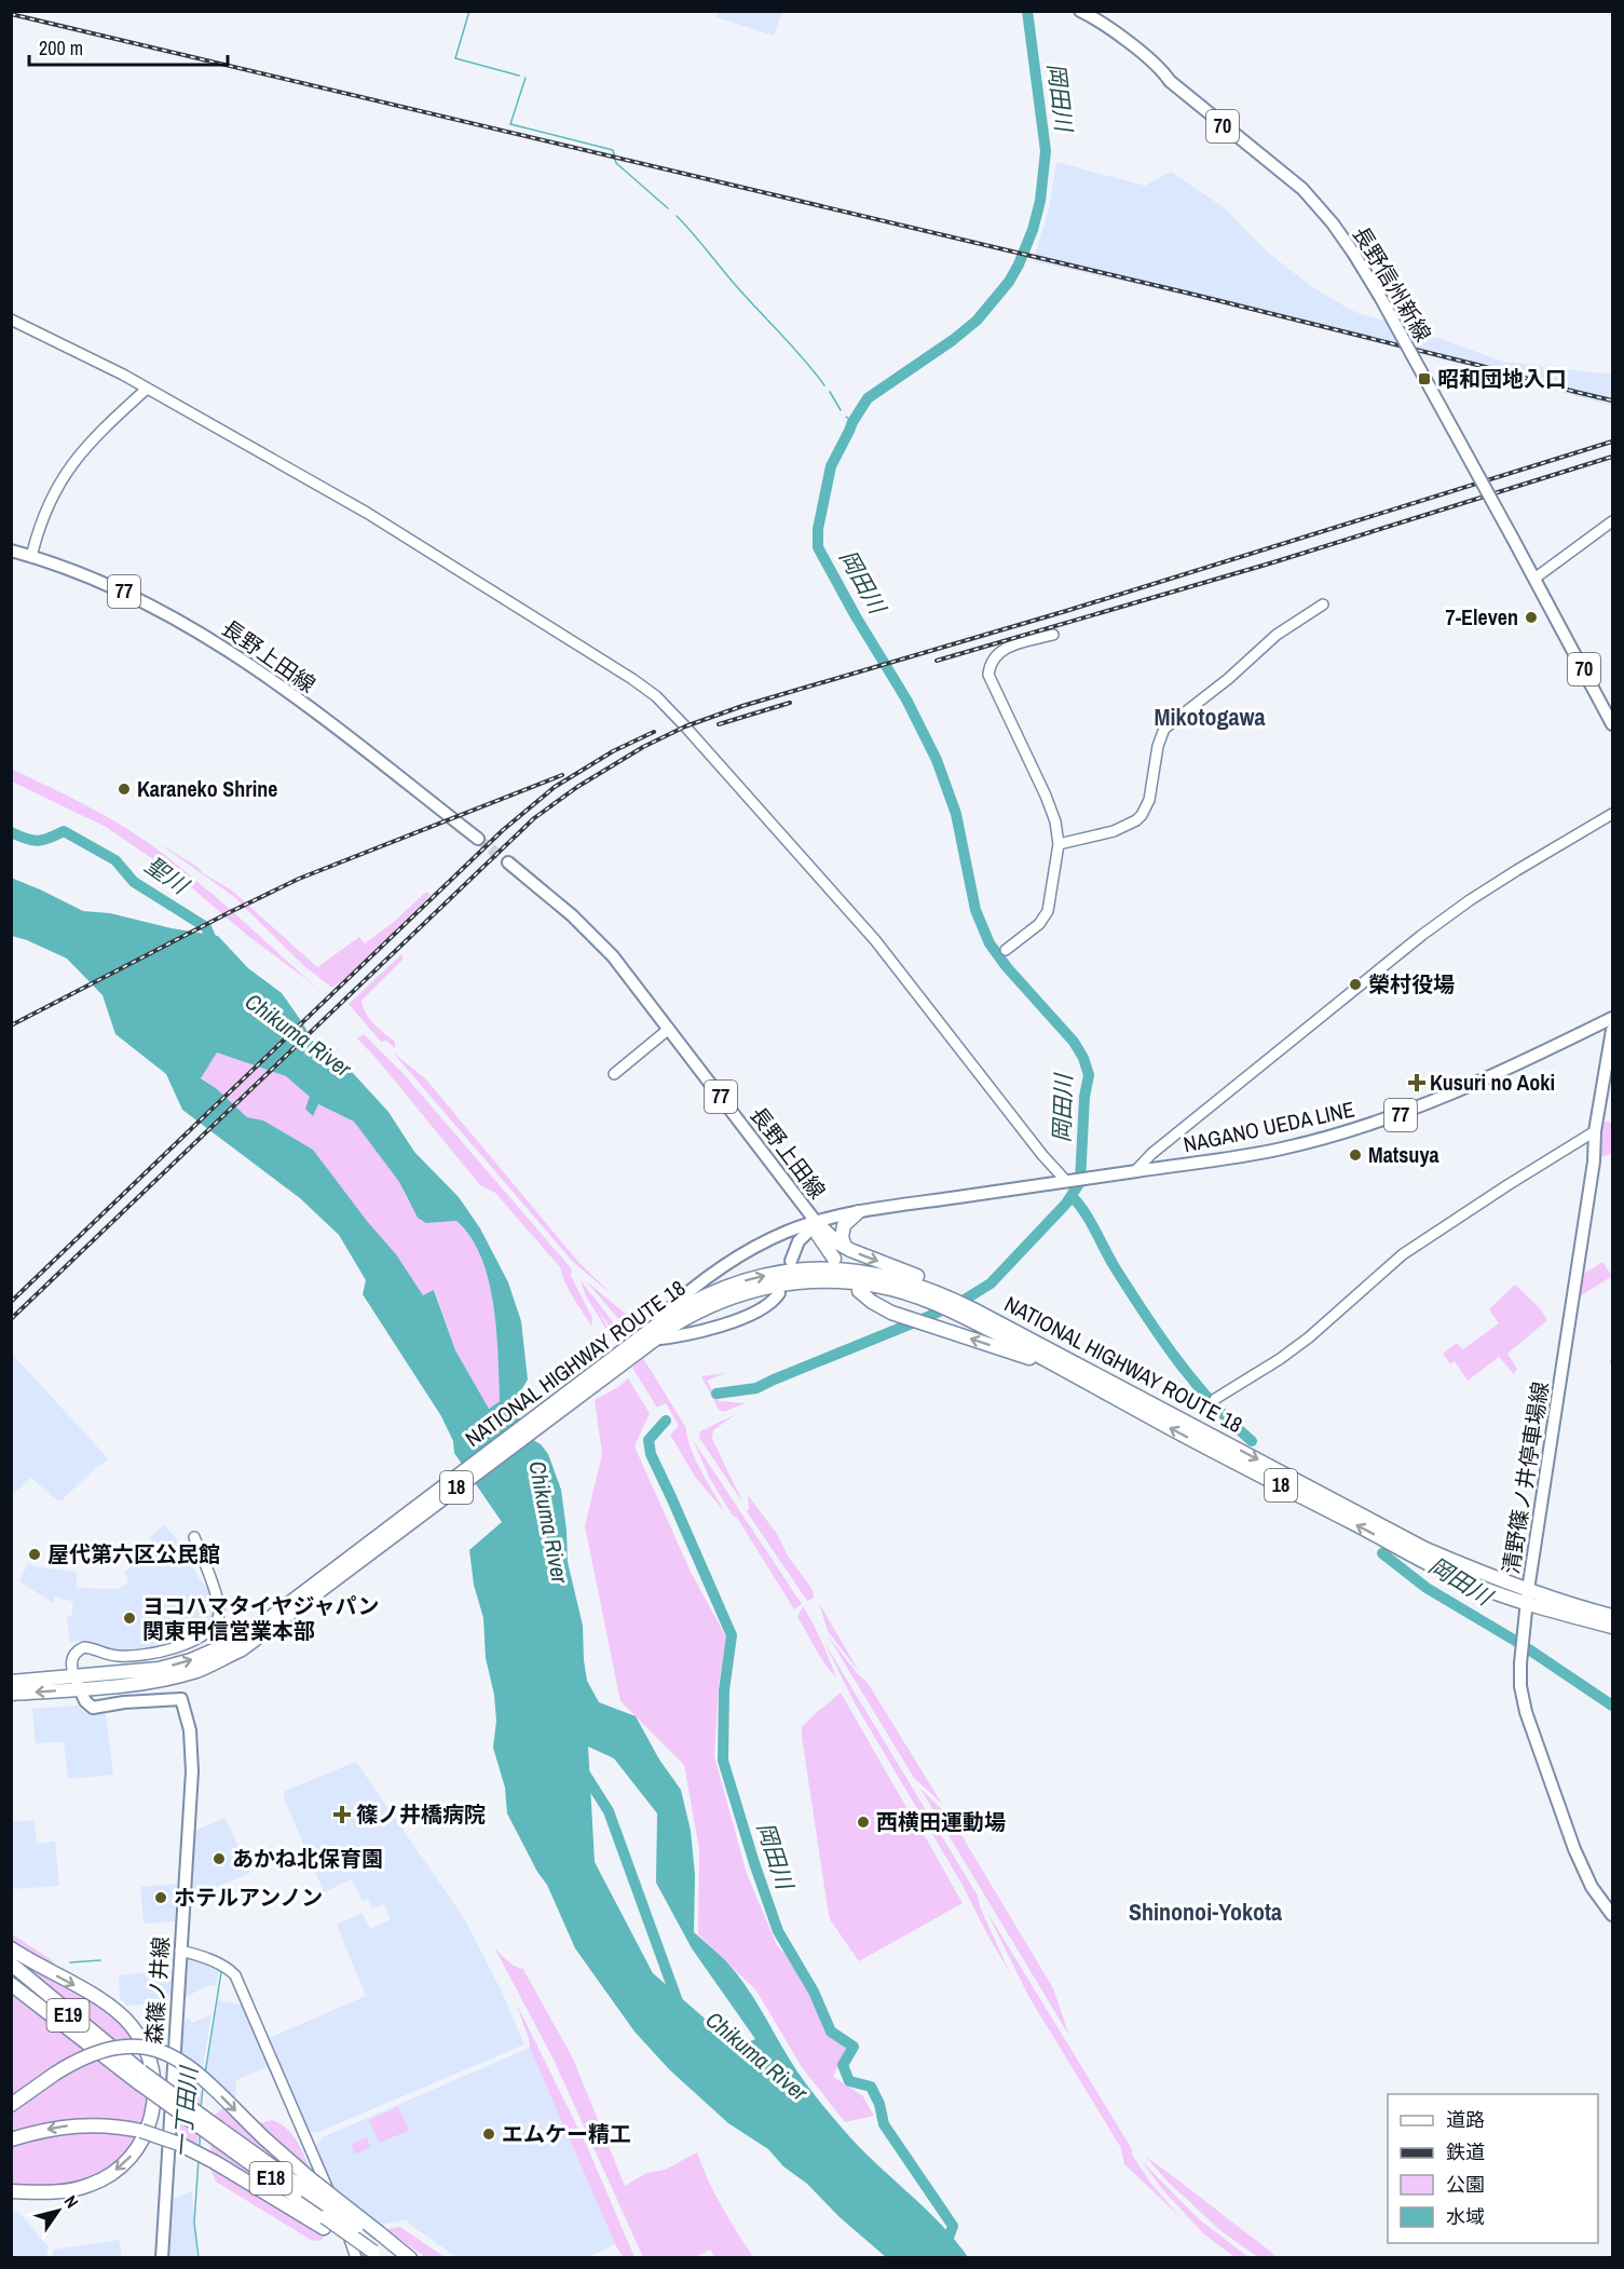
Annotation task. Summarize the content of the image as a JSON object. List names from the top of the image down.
{
  "streets": {
    "highway": [
      "NATIONAL HIGHWAY ROUTE 18",
      "18",
      "E19",
      "E18"
    ],
    "main road": [
      "70",
      "長野信州新線",
      "77",
      "長野上田線",
      "NAGANO UEDA LINE",
      "清野篠ノ井停車場線",
      "森篠ノ井線"
    ]
  },
  "crossings": [
    ["77", "長野上田線"],
    ["77", "NATIONAL HIGHWAY ROUTE 18"],
    ["長野上田線", "NAGANO UEDA LINE"],
    ["NATIONAL HIGHWAY ROUTE 18", "清野篠ノ井停車場線"],
    ["NATIONAL HIGHWAY ROUTE 18", "森篠ノ井線"],
    ["E19", "E18"]
  ],
  "districts": ["Mikotogawa", "Shinonoi-Yokota"],
  "water": [
    "岡田川",
    "聖川",
    "Chikuma River",
    "一丁田川"
  ],
  "places": {
    "transit": ["昭和団地入口"],
    "other": [
      "7-Eleven",
      "Karaneko Shrine",
      "榮村役場",
      "Matsuya",
      "屋代第六区公民館",
      "ヨコハマタイヤジャパン 関東甲信営業本部",
      "西横田運動場",
      "あかね北保育園",
      "ホテルアンノン",
      "エムケー精工"
    ],
    "health": ["Kusuri no Aoki", "篠ノ井橋病院"]
  },
  "legend": [
    "道路",
    "鉄道",
    "公園",
    "水域"
  ],
  "scale_bar": "200 m",
  "north": "top right"
}
